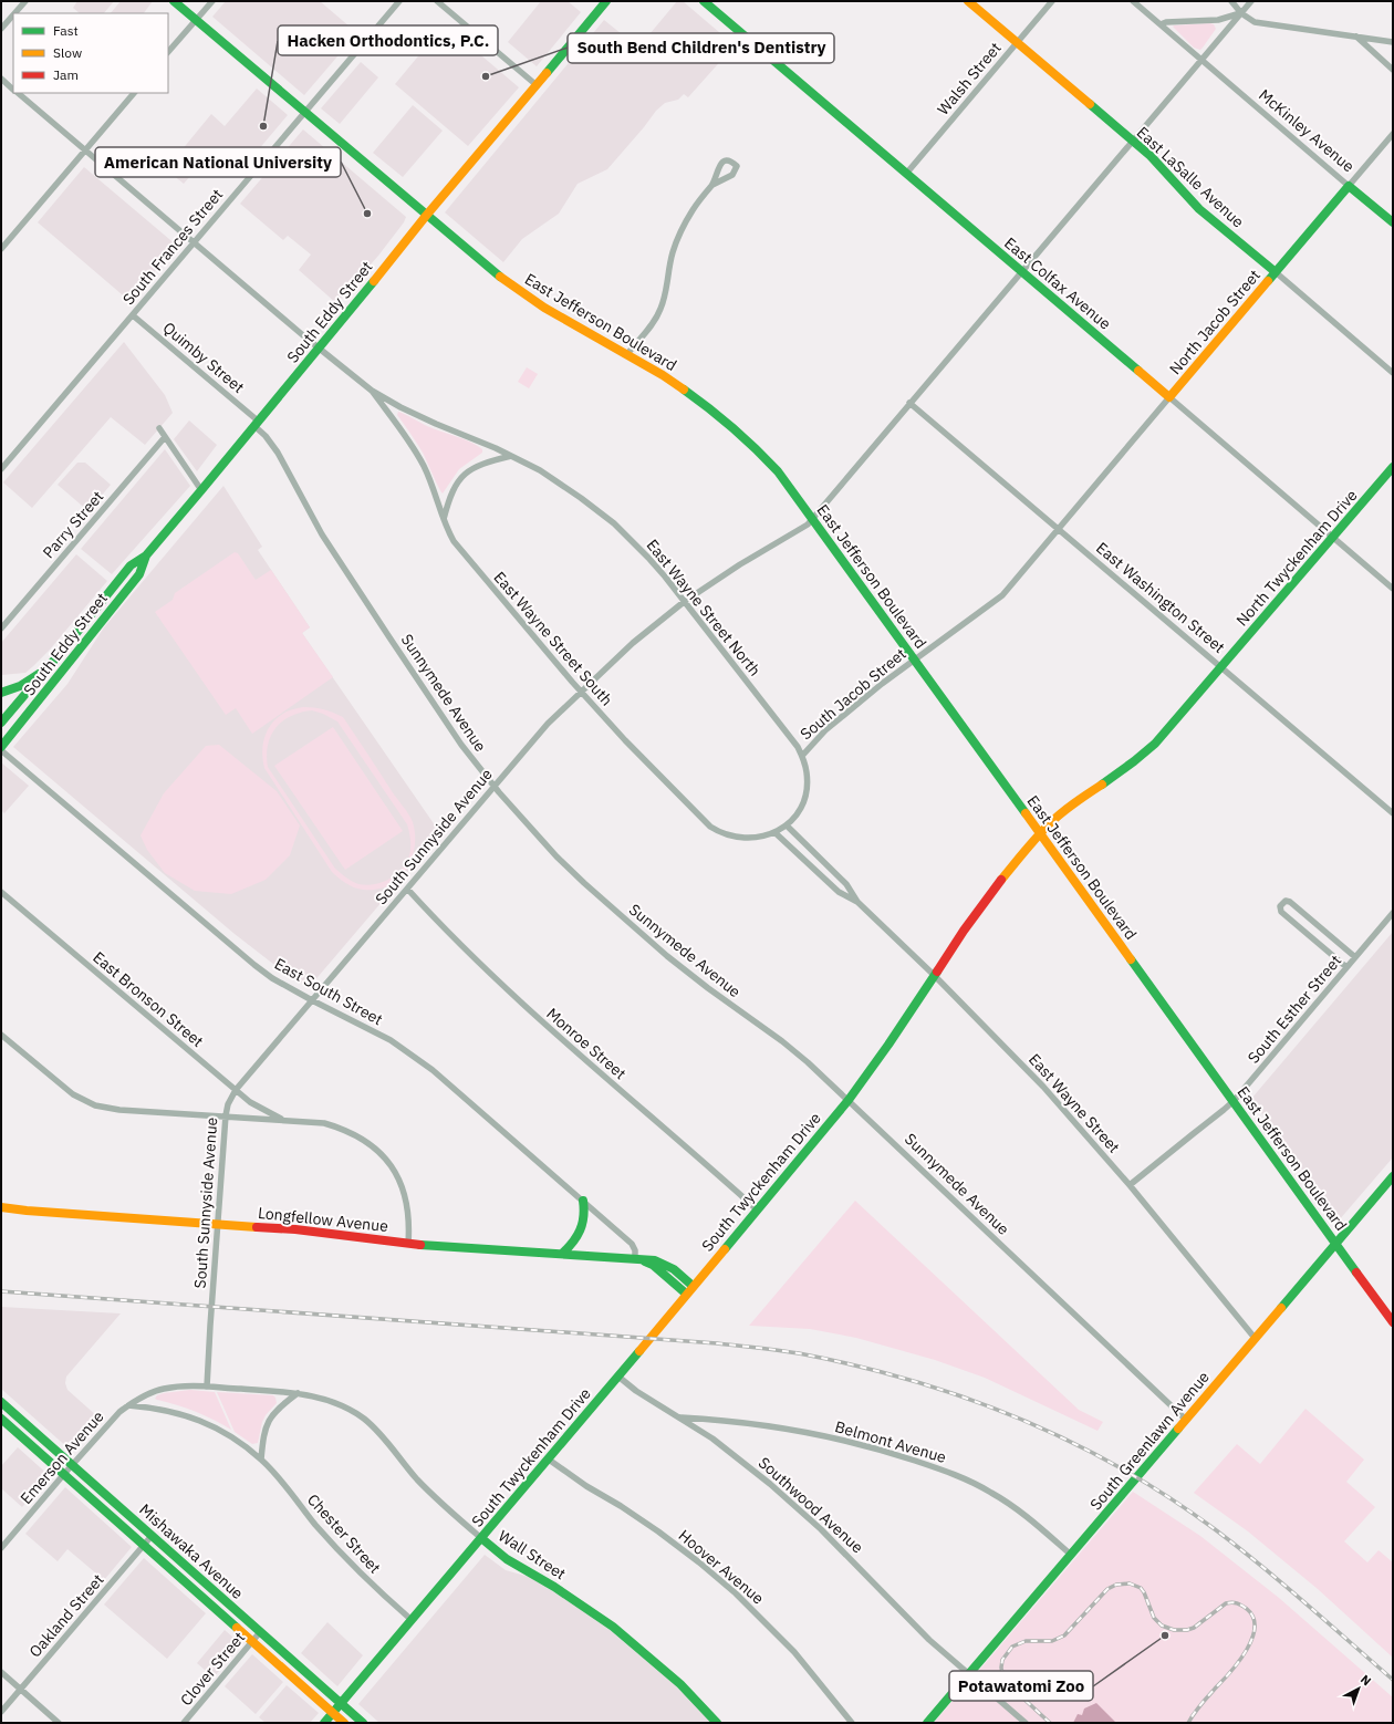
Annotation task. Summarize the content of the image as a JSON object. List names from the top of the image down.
{
  "streets": {
    "street": [
      "Walsh Street",
      "McKinley Avenue",
      "East LaSalle Avenue",
      "South Frances Street",
      "East Colfax Avenue",
      "South Eddy Street",
      "East Jefferson Boulevard",
      "North Jacob Street",
      "Quimby Street",
      "Parry Street",
      "North Twyckenham Drive",
      "East Washington Street",
      "East Wayne Street North",
      "East Wayne Street South",
      "Sunnymede Avenue",
      "South Jacob Street",
      "South Sunnyside Avenue",
      "East South Street",
      "East Bronson Street",
      "South Esther Street",
      "Monroe Street",
      "East Wayne Street",
      "South Twyckenham Drive",
      "Longfellow Avenue",
      "South Greenlawn Avenue",
      "Belmont Avenue",
      "Emerson Avenue",
      "Southwood Avenue",
      "Chester Street",
      "Mishawaka Avenue",
      "Wall Street",
      "Hoover Avenue",
      "Oakland Street",
      "Clover Street"
    ]
  },
  "crossings": [
    ["Walsh Street", "East LaSalle Avenue"],
    ["Walsh Street", "East Colfax Avenue"],
    ["McKinley Avenue", "North Jacob Street"],
    ["McKinley Avenue", "South Sunnyside Avenue"],
    ["East LaSalle Avenue", "North Jacob Street"],
    ["East LaSalle Avenue", "South Sunnyside Avenue"],
    ["South Frances Street", "East Jefferson Boulevard"],
    ["South Frances Street", "Quimby Street"],
    ["East Colfax Avenue", "North Jacob Street"],
    ["East Colfax Avenue", "North Twyckenham Drive"],
    ["East Colfax Avenue", "South Sunnyside Avenue"],
    ["South Eddy Street", "East Jefferson Boulevard"],
    ["South Eddy Street", "Quimby Street"],
    ["South Eddy Street", "Sunnymede Avenue"],
    ["East Jefferson Boulevard", "South Jacob Street"],
    ["East Jefferson Boulevard", "South Sunnyside Avenue"],
    ["East Jefferson Boulevard", "South Esther Street"],
    ["East Jefferson Boulevard", "South Twyckenham Drive"],
    ["East Jefferson Boulevard", "South Greenlawn Avenue"],
    ["North Jacob Street", "East Washington Street"],
    ["North Jacob Street", "South Jacob Street"],
    ["Quimby Street", "Sunnymede Avenue"],
    ["North Twyckenham Drive", "East Washington Street"],
    ["North Twyckenham Drive", "South Twyckenham Drive"],
    ["East Washington Street", "South Jacob Street"],
    ["East Washington Street", "South Sunnyside Avenue"],
    ["East Washington Street", "South Twyckenham Drive"],
    ["East Wayne Street North", "East Wayne Street South"],
    ["East Wayne Street North", "South Jacob Street"],
    ["East Wayne Street North", "South Sunnyside Avenue"],
    ["East Wayne Street North", "East Wayne Street"],
    ["East Wayne Street South", "South Sunnyside Avenue"],
    ["East Wayne Street South", "East Wayne Street"],
    ["Sunnymede Avenue", "South Sunnyside Avenue"],
    ["Sunnymede Avenue", "South Twyckenham Drive"],
    ["Sunnymede Avenue", "South Greenlawn Avenue"],
    ["South Sunnyside Avenue", "East South Street"],
    ["South Sunnyside Avenue", "East Bronson Street"],
    ["South Sunnyside Avenue", "Monroe Street"],
    ["South Sunnyside Avenue", "Longfellow Avenue"],
    ["South Sunnyside Avenue", "Emerson Avenue"],
    ["South Sunnyside Avenue", "Wall Street"],
    ["East South Street", "Longfellow Avenue"],
    ["South Esther Street", "East Wayne Street"],
    ["Monroe Street", "South Twyckenham Drive"],
    ["East Wayne Street", "South Twyckenham Drive"],
    ["East Wayne Street", "South Greenlawn Avenue"],
    ["South Twyckenham Drive", "Longfellow Avenue"],
    ["South Twyckenham Drive", "Southwood Avenue"],
    ["South Twyckenham Drive", "Chester Street"],
    ["South Twyckenham Drive", "Mishawaka Avenue"],
    ["South Twyckenham Drive", "Wall Street"],
    ["South Twyckenham Drive", "Hoover Avenue"],
    ["South Greenlawn Avenue", "Belmont Avenue"],
    ["South Greenlawn Avenue", "Southwood Avenue"],
    ["Belmont Avenue", "Southwood Avenue"],
    ["Emerson Avenue", "Chester Street"],
    ["Emerson Avenue", "Mishawaka Avenue"],
    ["Emerson Avenue", "Wall Street"],
    ["Mishawaka Avenue", "Oakland Street"],
    ["Mishawaka Avenue", "Clover Street"]
  ],
  "places": [
    "South Bend Children's Dentistry",
    "Hacken Orthodontics, P.C.",
    "American National University",
    "Potawatomi Zoo"
  ],
  "legend": ["Fast", "Slow", "Jam"],
  "north": "top right"
}
